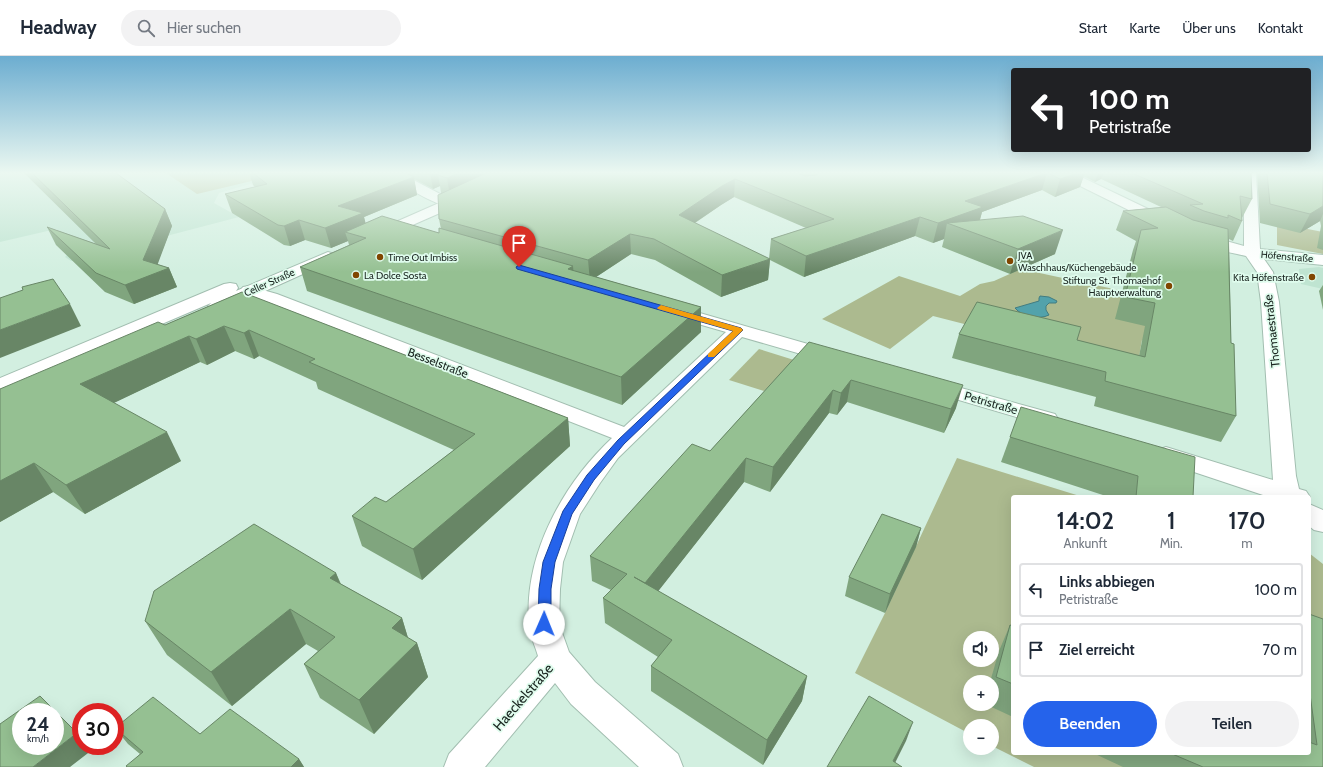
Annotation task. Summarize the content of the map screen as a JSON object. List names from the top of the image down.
{
  "streets": {
    "street": [
      "Höfenstraße",
      "Celler Straße",
      "Thomaestraße",
      "Besselstraße",
      "Petristraße",
      "Haeckelstraße"
    ]
  },
  "crossings": [
    ["Höfenstraße", "Thomaestraße"],
    ["Celler Straße", "Besselstraße"],
    ["Besselstraße", "Haeckelstraße"]
  ],
  "places": [
    "Time Out Imbiss",
    "JVA Waschhaus/Küchengebäude",
    "La Dolce Sosta",
    "Kita Höfenstraße",
    "Stiftung St. Thomaehof Hauptverwaltung"
  ],
  "page": {
    "header": "Headway",
    "search": "Hier suchen",
    "nav": [
      "Start",
      "Karte",
      "Über uns",
      "Kontakt"
    ],
    "turn": ["100 m", "Petristraße"],
    "eta": [
      "14:02",
      "Ankunft",
      "1",
      "Min.",
      "170",
      "m"
    ],
    "list": [
      {
        "name": "Links abbiegen",
        "note": "Petristraße",
        "value": "100 m"
      },
      {
        "name": "Ziel erreicht",
        "value": "70 m"
      }
    ],
    "map_buttons": ["+", "−"],
    "buttons": ["Beenden", "Teilen"],
    "speed": "24 km/h",
    "limit": "30"
  }
}
